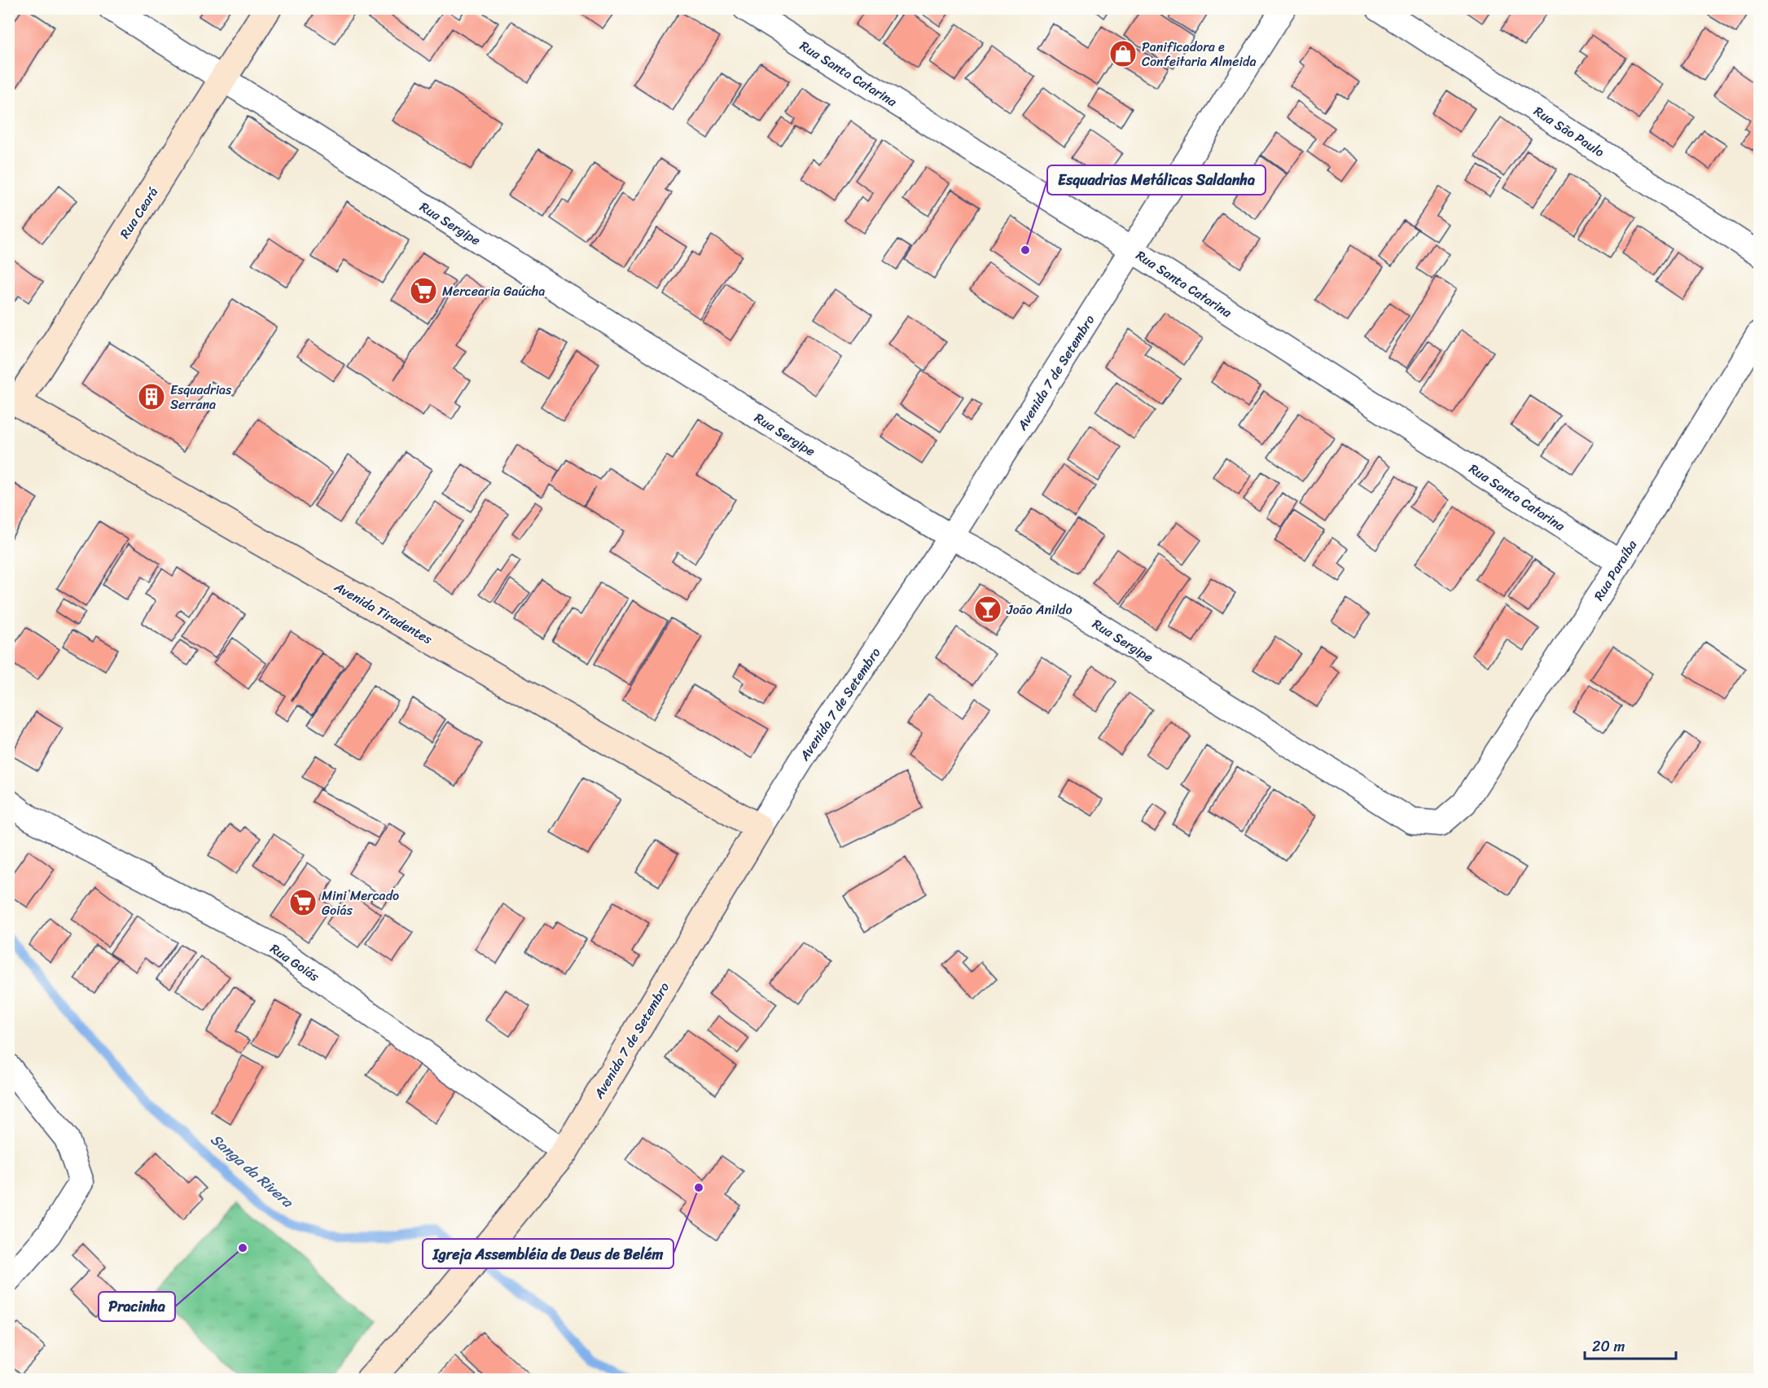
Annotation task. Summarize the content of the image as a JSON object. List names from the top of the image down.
{
  "streets": {
    "street": [
      "Rua Santa Catarina",
      "Rua São Paulo",
      "Rua Ceará",
      "Rua Sergipe",
      "Avenida 7 de Setembro",
      "Rua Paraíba",
      "Avenida Tiradentes",
      "Rua Goiás"
    ]
  },
  "crossings": [
    ["Rua Santa Catarina", "Avenida 7 de Setembro"],
    ["Rua Santa Catarina", "Rua Paraíba"],
    ["Rua Ceará", "Rua Sergipe"],
    ["Rua Ceará", "Avenida Tiradentes"],
    ["Rua Sergipe", "Avenida 7 de Setembro"],
    ["Rua Sergipe", "Rua Paraíba"],
    ["Avenida 7 de Setembro", "Avenida Tiradentes"],
    ["Avenida 7 de Setembro", "Rua Goiás"]
  ],
  "water": ["Sanga da Rivera"],
  "places": {
    "shop": ["Panificadora e Confeitaria Almeida"],
    "other": ["Esquadrias Metálicas Saldanha", "Igreja Assembléia de Deus de Belém", "Pracinha"],
    "supermarket": ["Mercearia Gaúcha", "Mini Mercado Goiás"],
    "building": ["Esquadrias Serrana"],
    "bar": ["João Anildo"]
  },
  "scale_bar": "20 m"
}
